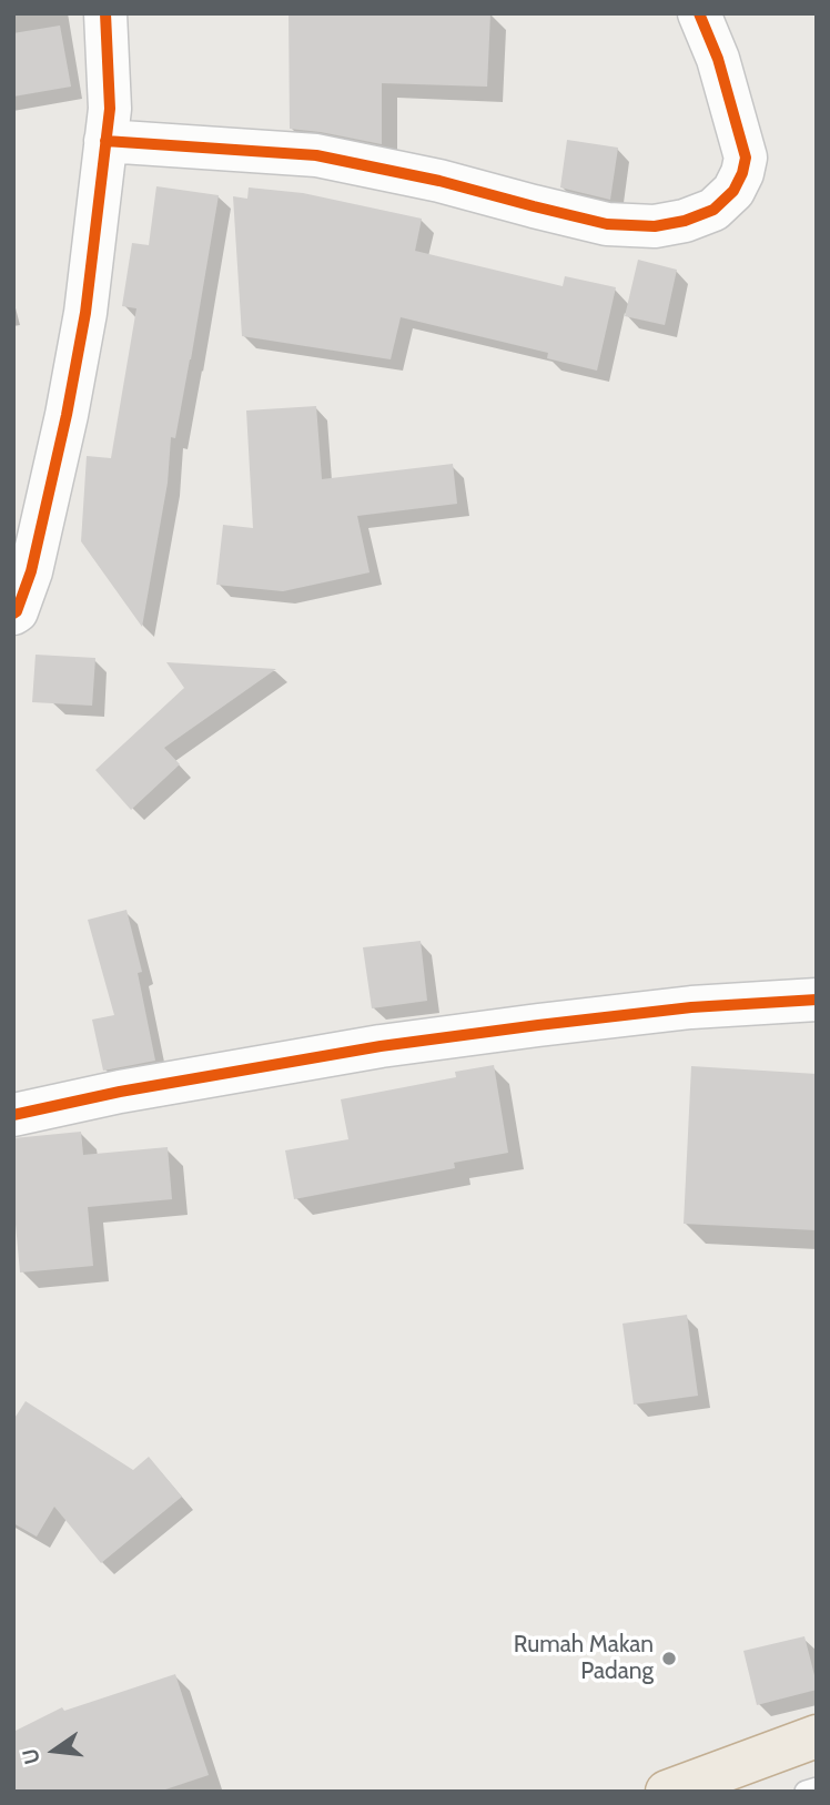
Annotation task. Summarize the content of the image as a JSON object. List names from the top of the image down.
{
  "places": ["Rumah Makan Padang"],
  "north": "left"
}
